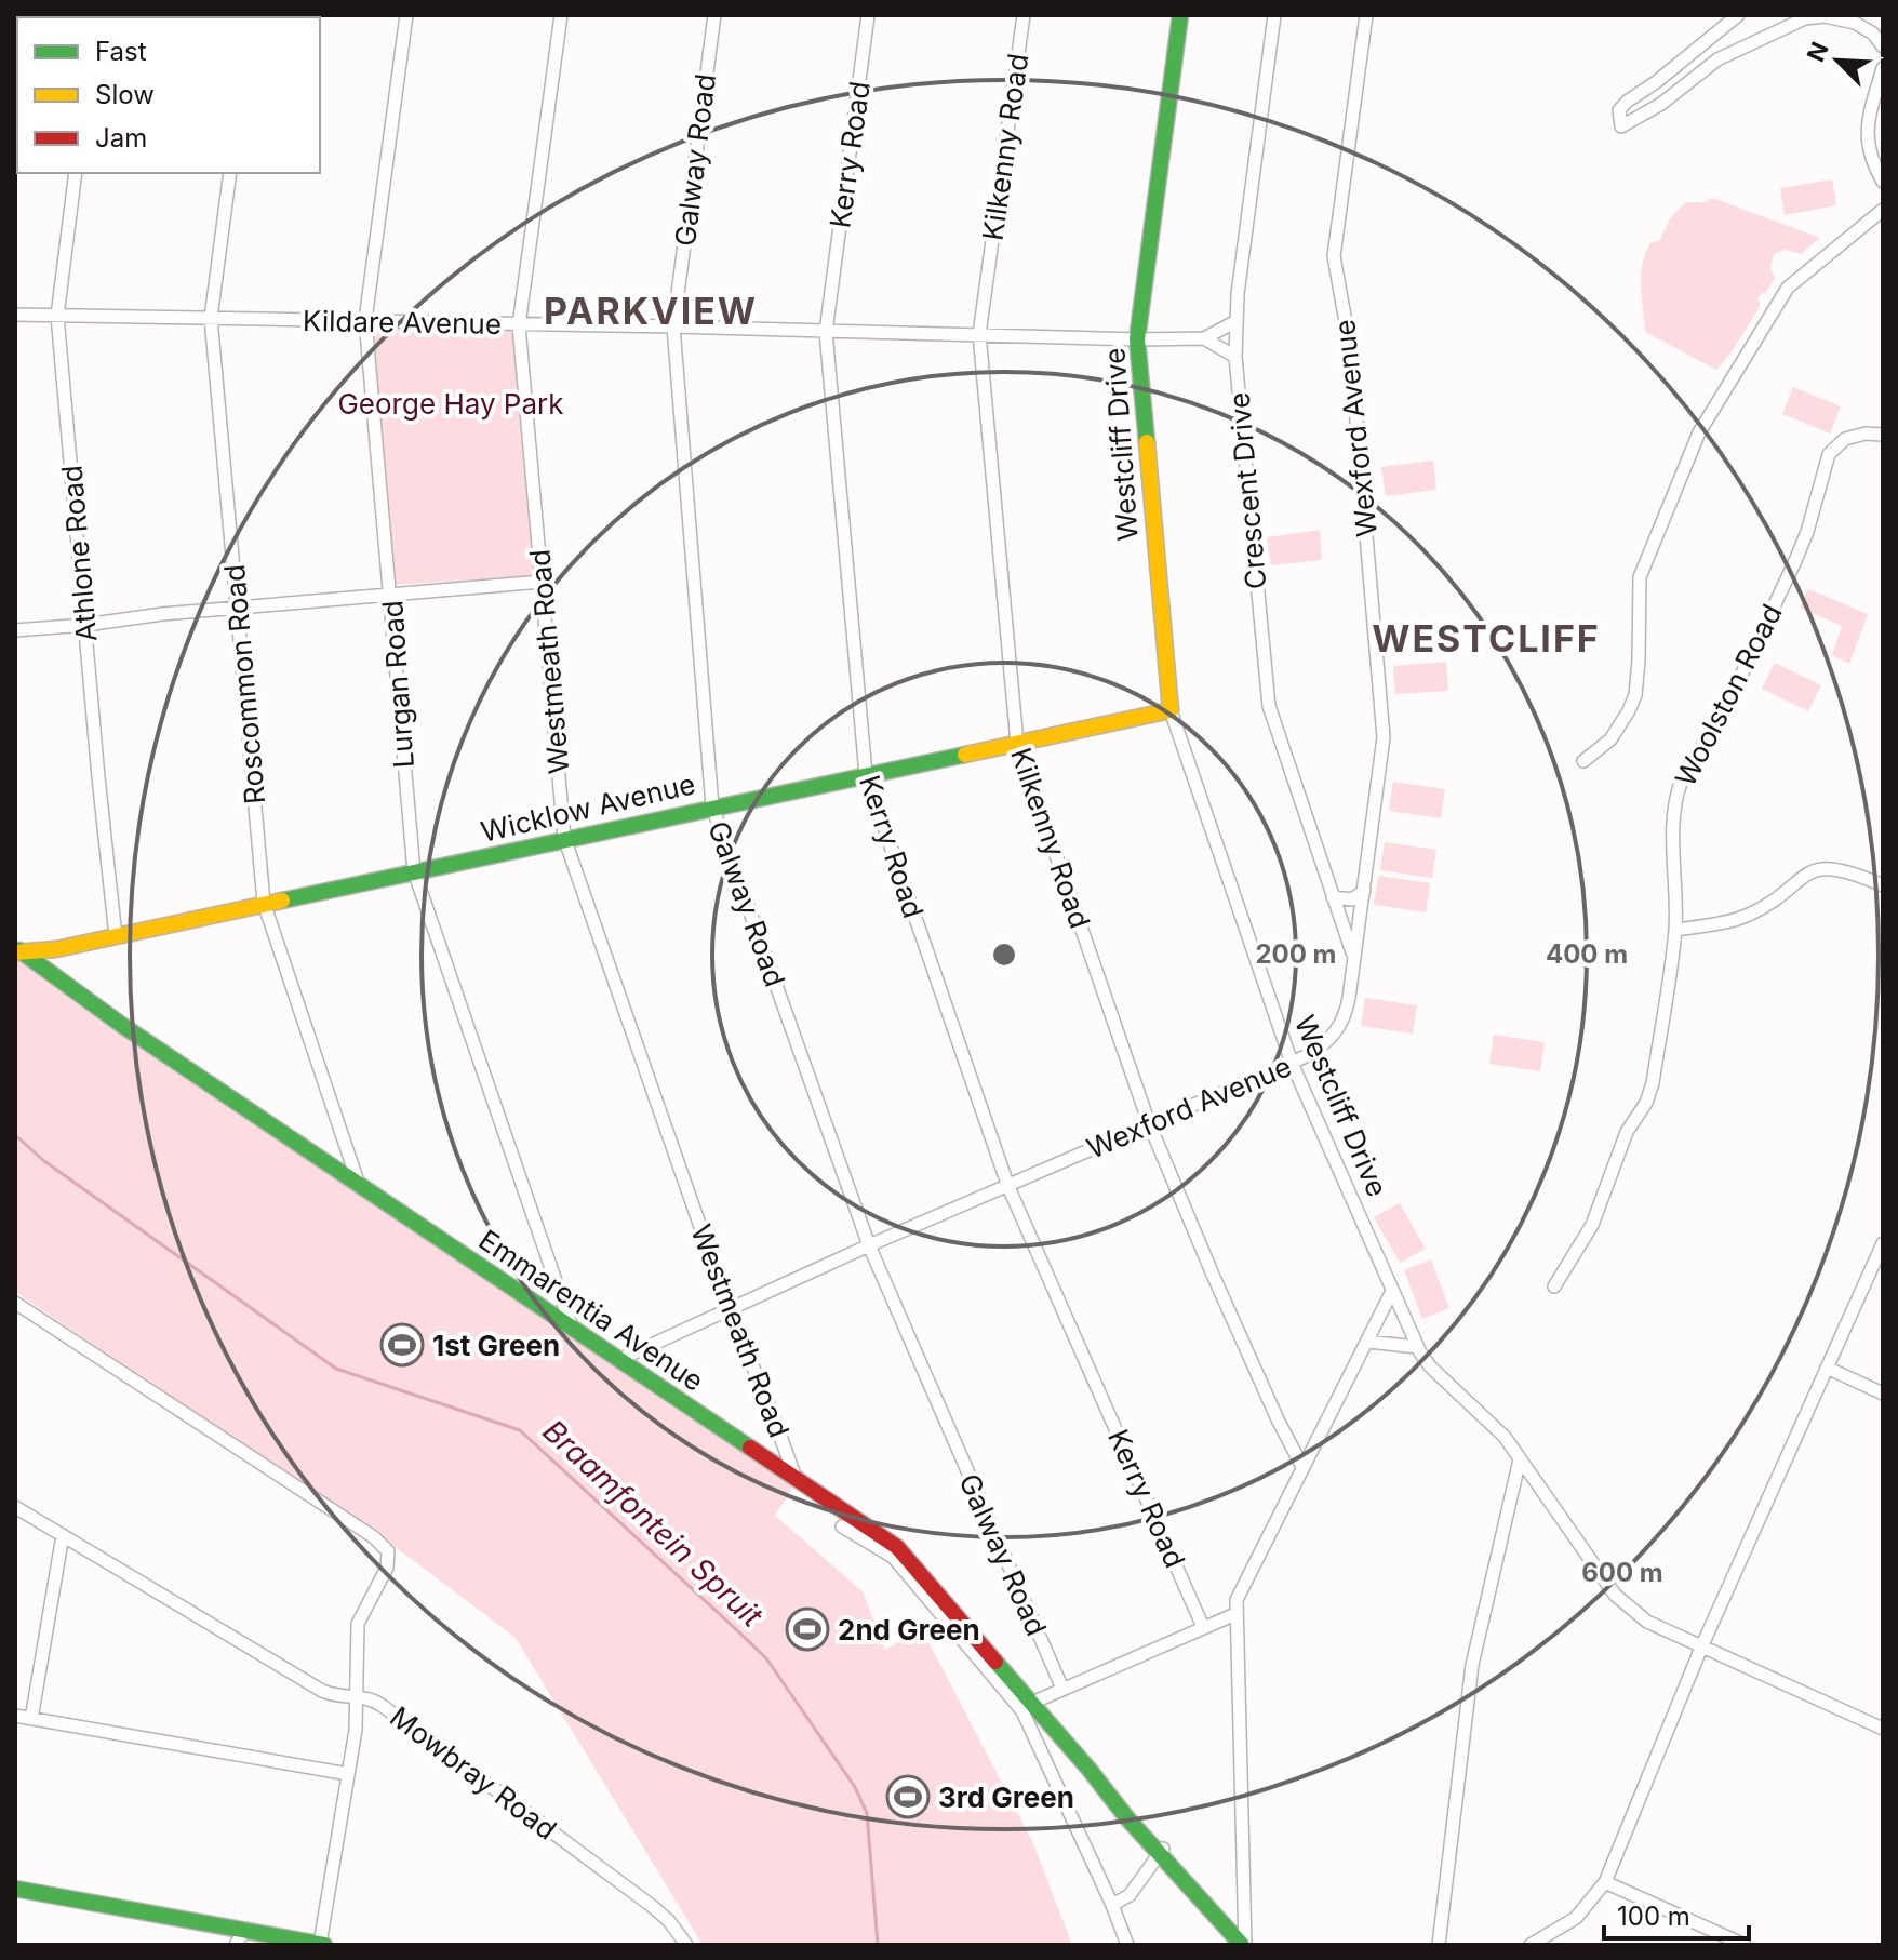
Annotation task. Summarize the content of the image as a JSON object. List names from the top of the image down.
{
  "streets": {
    "street": [
      "Kilkenny Road",
      "Kerry Road",
      "Galway Road",
      "Kildare Avenue",
      "Wexford Avenue",
      "Westcliff Drive",
      "Crescent Drive",
      "Athlone Road",
      "Westmeath Road",
      "Roscommon Road",
      "Lurgan Road",
      "Woolston Road",
      "Wicklow Avenue",
      "Emmarentia Avenue",
      "Mowbray Road"
    ]
  },
  "crossings": [
    ["Kilkenny Road", "Kildare Avenue"],
    ["Kilkenny Road", "Wexford Avenue"],
    ["Kilkenny Road", "Wicklow Avenue"],
    ["Kerry Road", "Kildare Avenue"],
    ["Kerry Road", "Wexford Avenue"],
    ["Kerry Road", "Wicklow Avenue"],
    ["Galway Road", "Kildare Avenue"],
    ["Galway Road", "Wexford Avenue"],
    ["Galway Road", "Wicklow Avenue"],
    ["Kildare Avenue", "Westcliff Drive"],
    ["Kildare Avenue", "Crescent Drive"],
    ["Kildare Avenue", "Athlone Road"],
    ["Kildare Avenue", "Westmeath Road"],
    ["Kildare Avenue", "Roscommon Road"],
    ["Kildare Avenue", "Lurgan Road"],
    ["Wexford Avenue", "Westcliff Drive"],
    ["Wexford Avenue", "Crescent Drive"],
    ["Wexford Avenue", "Westmeath Road"],
    ["Wexford Avenue", "Emmarentia Avenue"],
    ["Westcliff Drive", "Wicklow Avenue"],
    ["Athlone Road", "Wicklow Avenue"],
    ["Westmeath Road", "Wicklow Avenue"],
    ["Westmeath Road", "Emmarentia Avenue"],
    ["Roscommon Road", "Wicklow Avenue"],
    ["Roscommon Road", "Emmarentia Avenue"],
    ["Lurgan Road", "Wicklow Avenue"],
    ["Lurgan Road", "Emmarentia Avenue"],
    ["Wicklow Avenue", "Emmarentia Avenue"]
  ],
  "districts": ["PARKVIEW", "WESTCLIFF"],
  "water": ["Braamfontein Spruit"],
  "parks": ["George Hay Park"],
  "places": {
    "sports": ["1st Green", "2nd Green", "3rd Green"]
  },
  "legend": ["Fast", "Slow", "Jam"],
  "scale_bar": "100 m",
  "north": "top left",
  "rings": ["200 m", "400 m", "600 m"]
}
